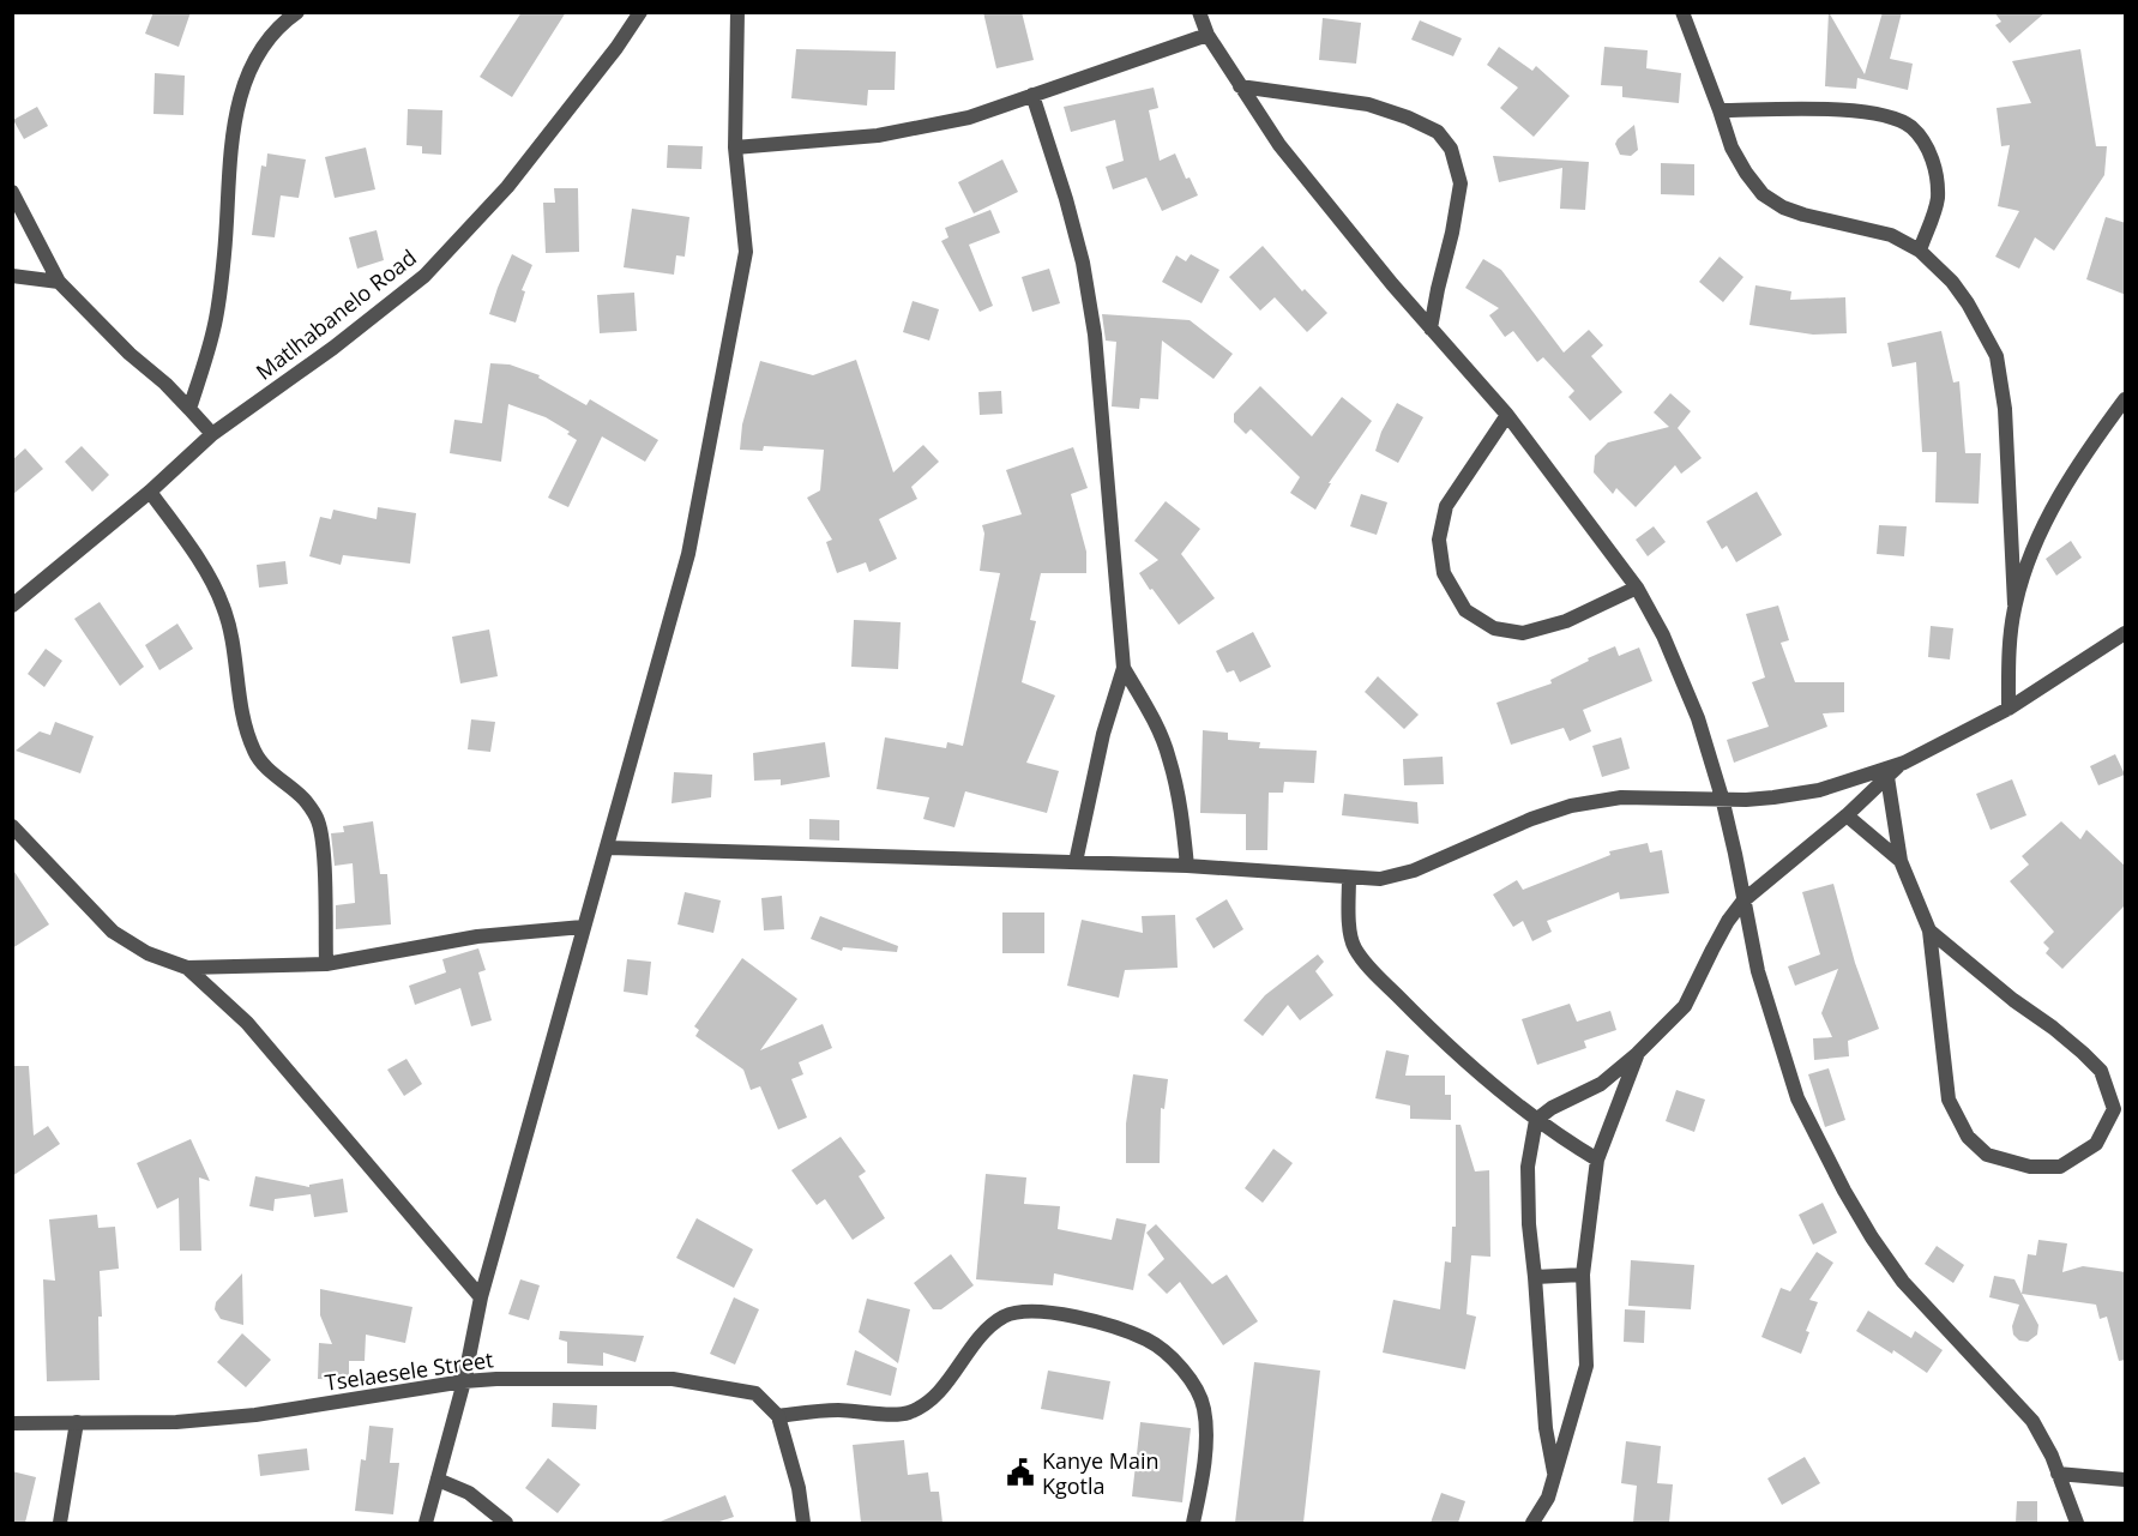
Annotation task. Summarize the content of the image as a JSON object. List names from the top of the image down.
{
  "streets": {
    "street": ["Matlhabanelo Road", "Tselaesele Street"]
  },
  "places": {
    "public building": ["Kanye Main Kgotla"]
  }
}
